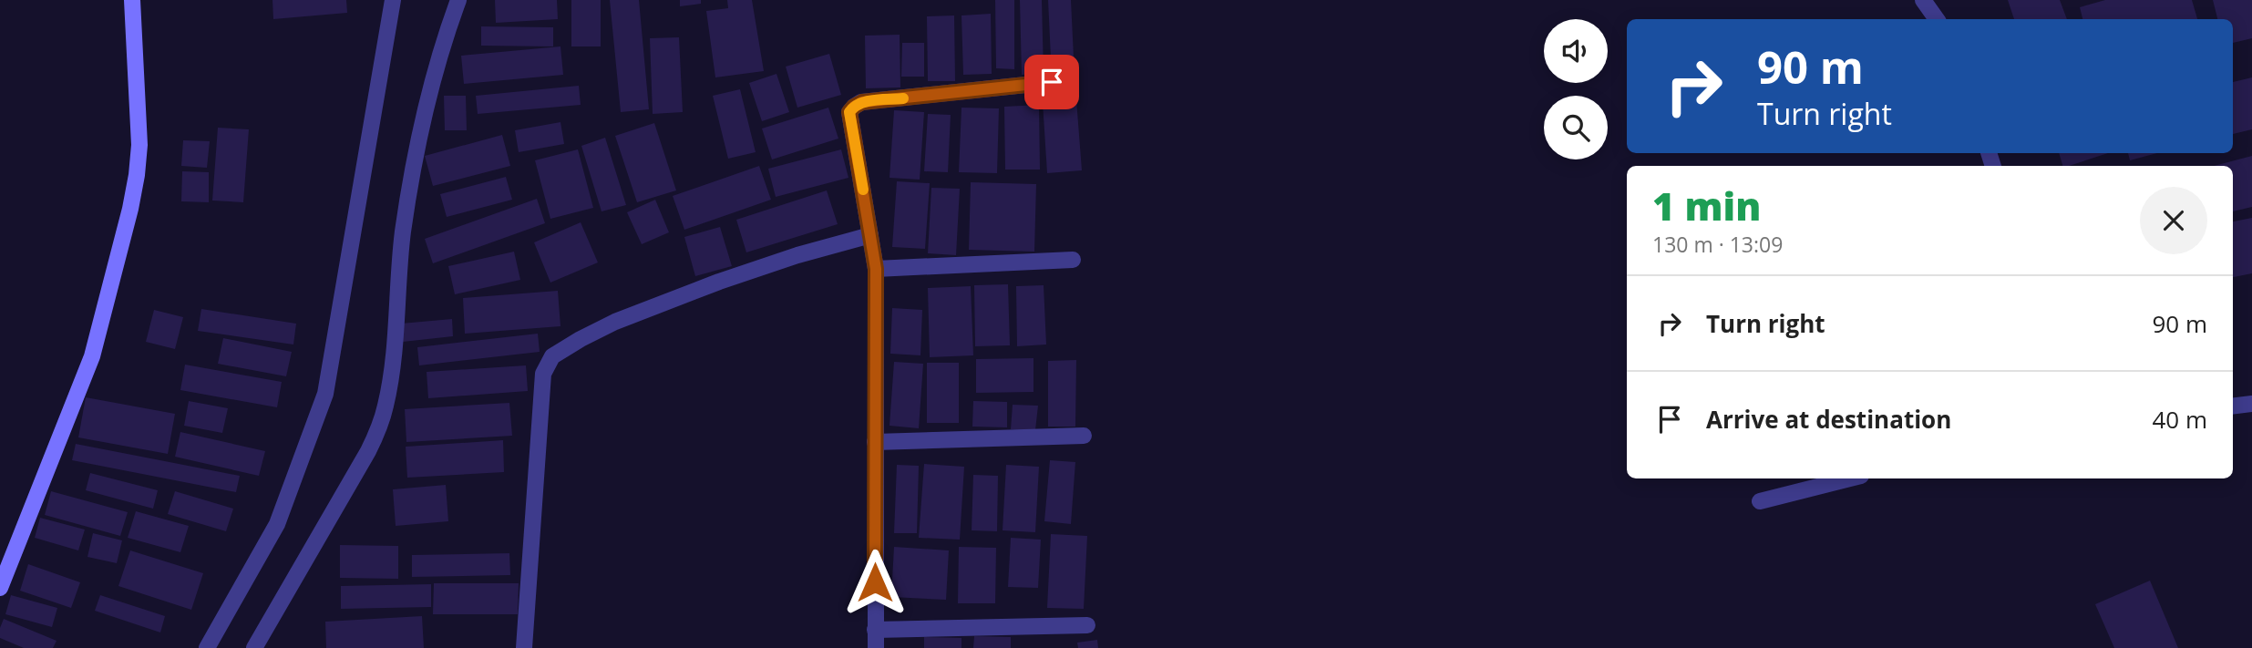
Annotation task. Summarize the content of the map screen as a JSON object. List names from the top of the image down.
{
  "page": {
    "turn": ["90 m", "Turn right"],
    "heading": ["1 min", "130 m · 13:09"],
    "list": [
      {
        "name": "Turn right",
        "value": "90 m"
      },
      {
        "name": "Arrive at destination",
        "value": "40 m"
      }
    ]
  }
}
